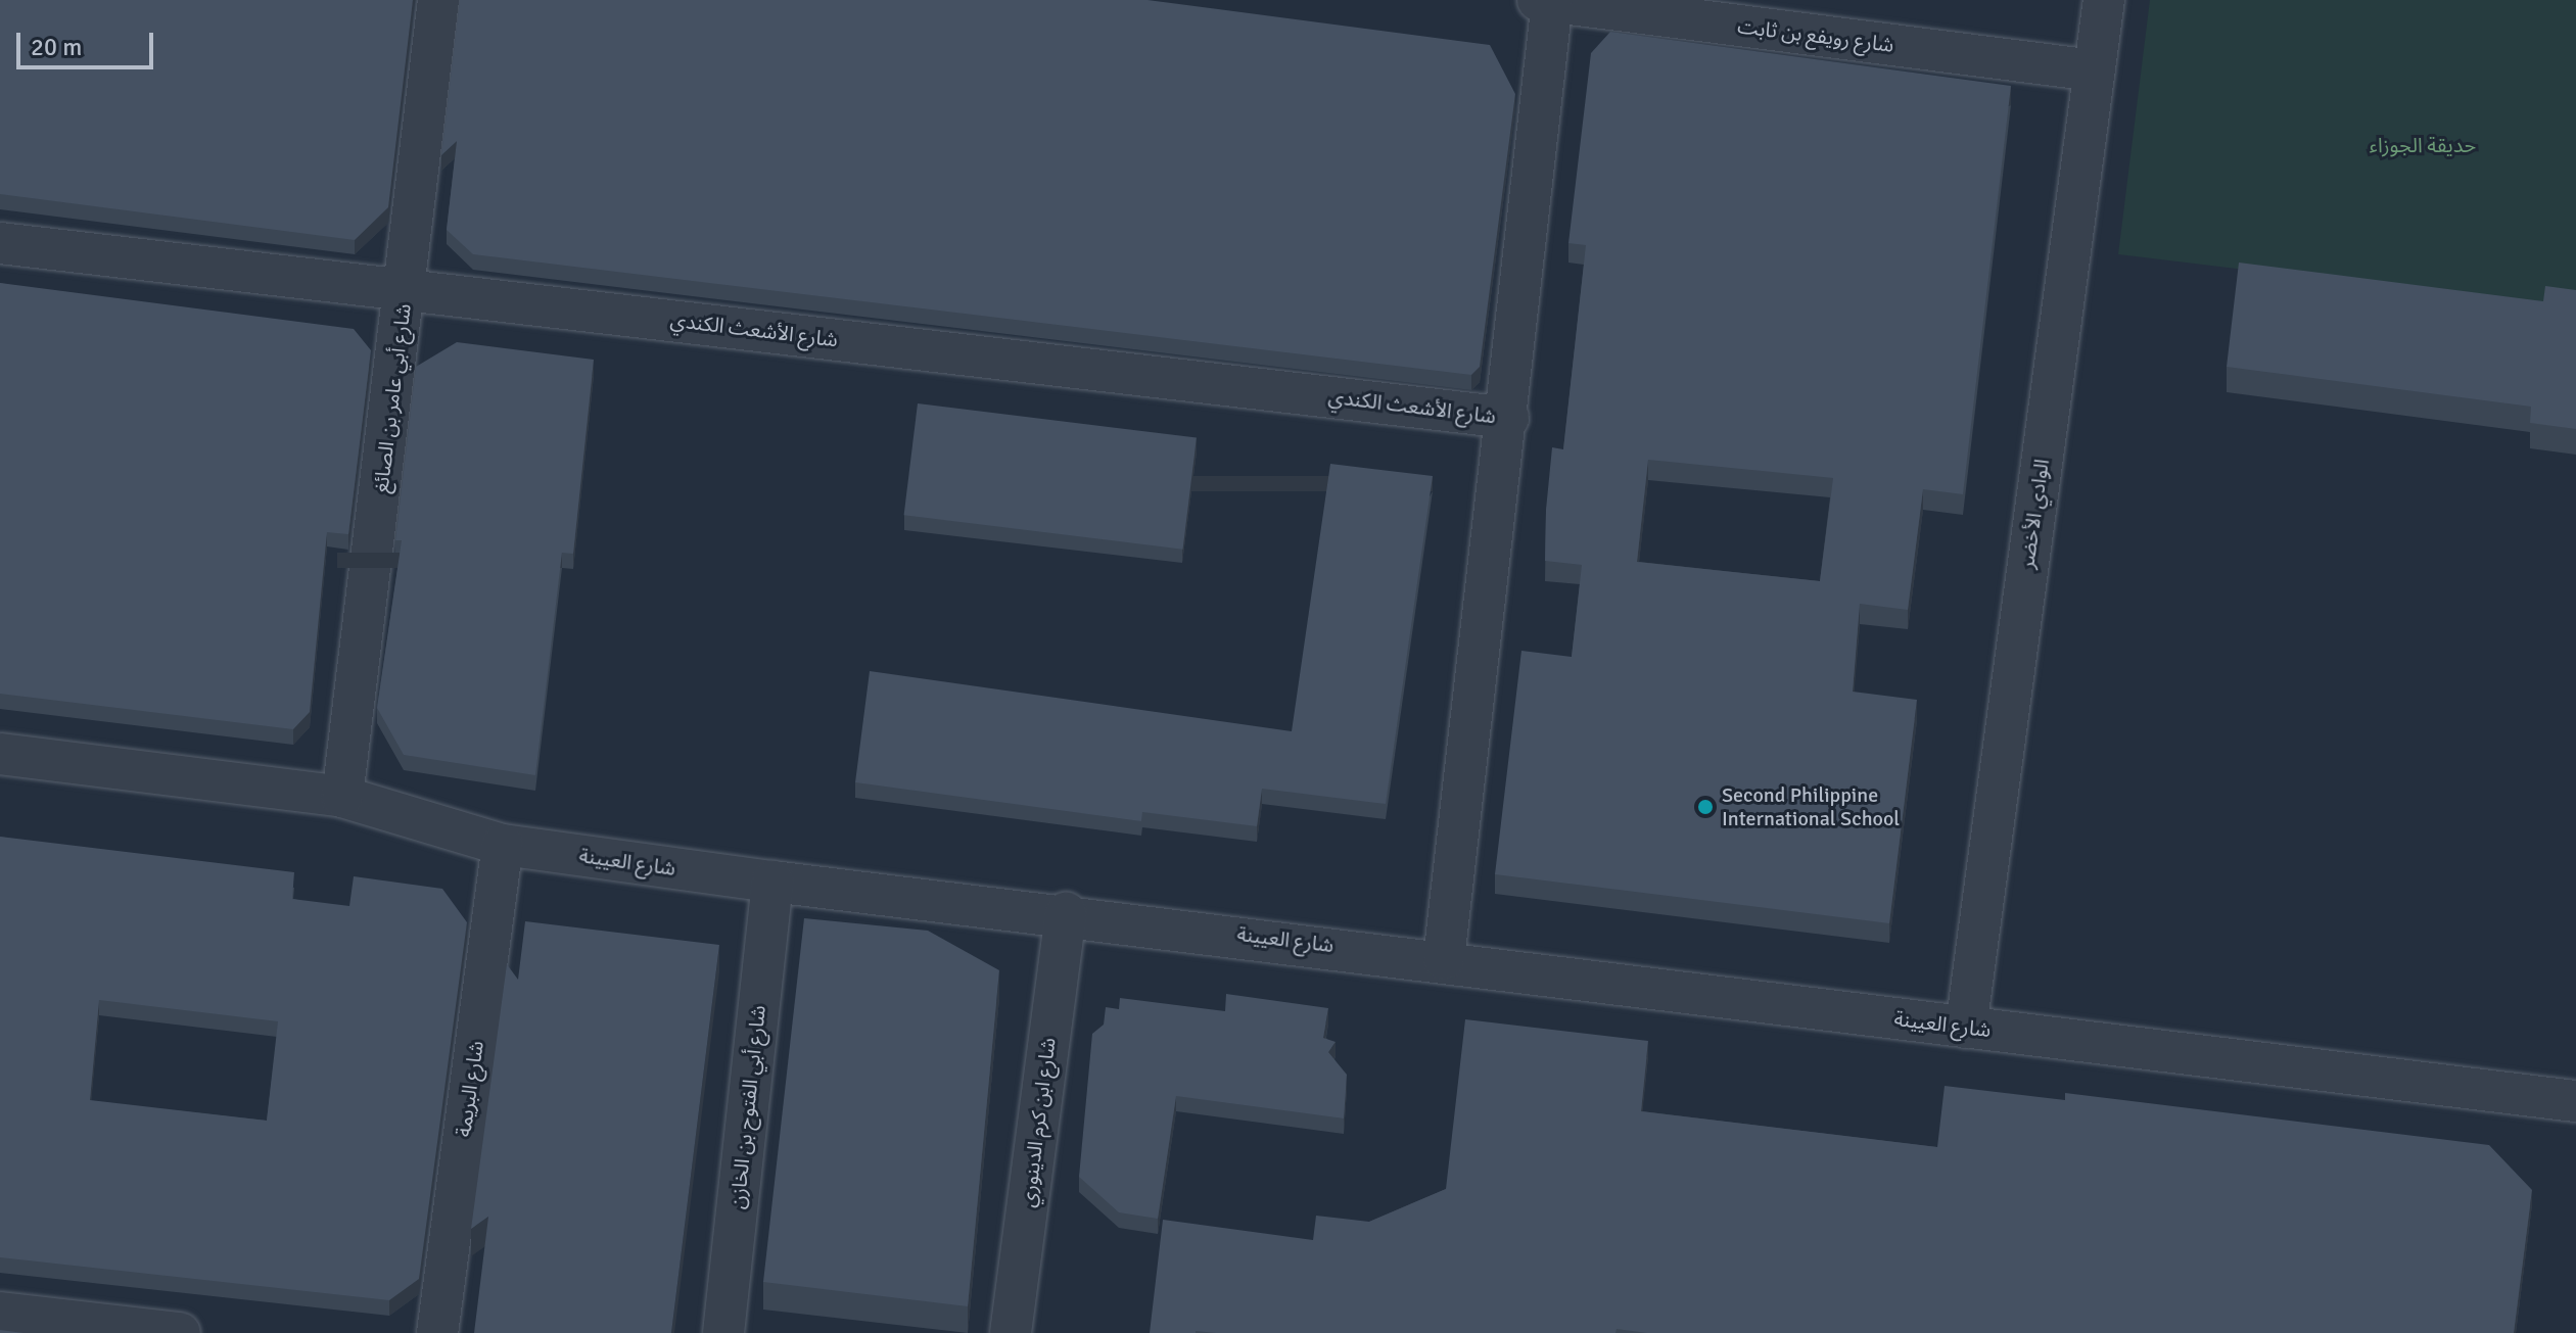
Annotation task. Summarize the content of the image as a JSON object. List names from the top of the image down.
{
  "streets": {
    "street": [
      "شارع رويفع بن ثابت",
      "شارع الأشعث الكندي",
      "شارع أبي عامر بن الصائغ",
      "الوادي الأخضر",
      "شارع العيينة",
      "شارع البريمة",
      "شارع أبي الفتوح بن الخازن",
      "شارع ابن كرم الدينوري"
    ]
  },
  "crossings": [
    ["شارع رويفع بن ثابت", "الوادي الأخضر"],
    ["شارع الأشعث الكندي", "شارع أبي عامر بن الصائغ"],
    ["شارع أبي عامر بن الصائغ", "شارع العيينة"],
    ["الوادي الأخضر", "شارع العيينة"],
    ["شارع العيينة", "شارع البريمة"],
    ["شارع العيينة", "شارع أبي الفتوح بن الخازن"],
    ["شارع العيينة", "شارع ابن كرم الدينوري"]
  ],
  "parks": ["حديقة الجوزاء"],
  "places": ["Second Philippine International School"],
  "scale_bar": "20 m"
}
